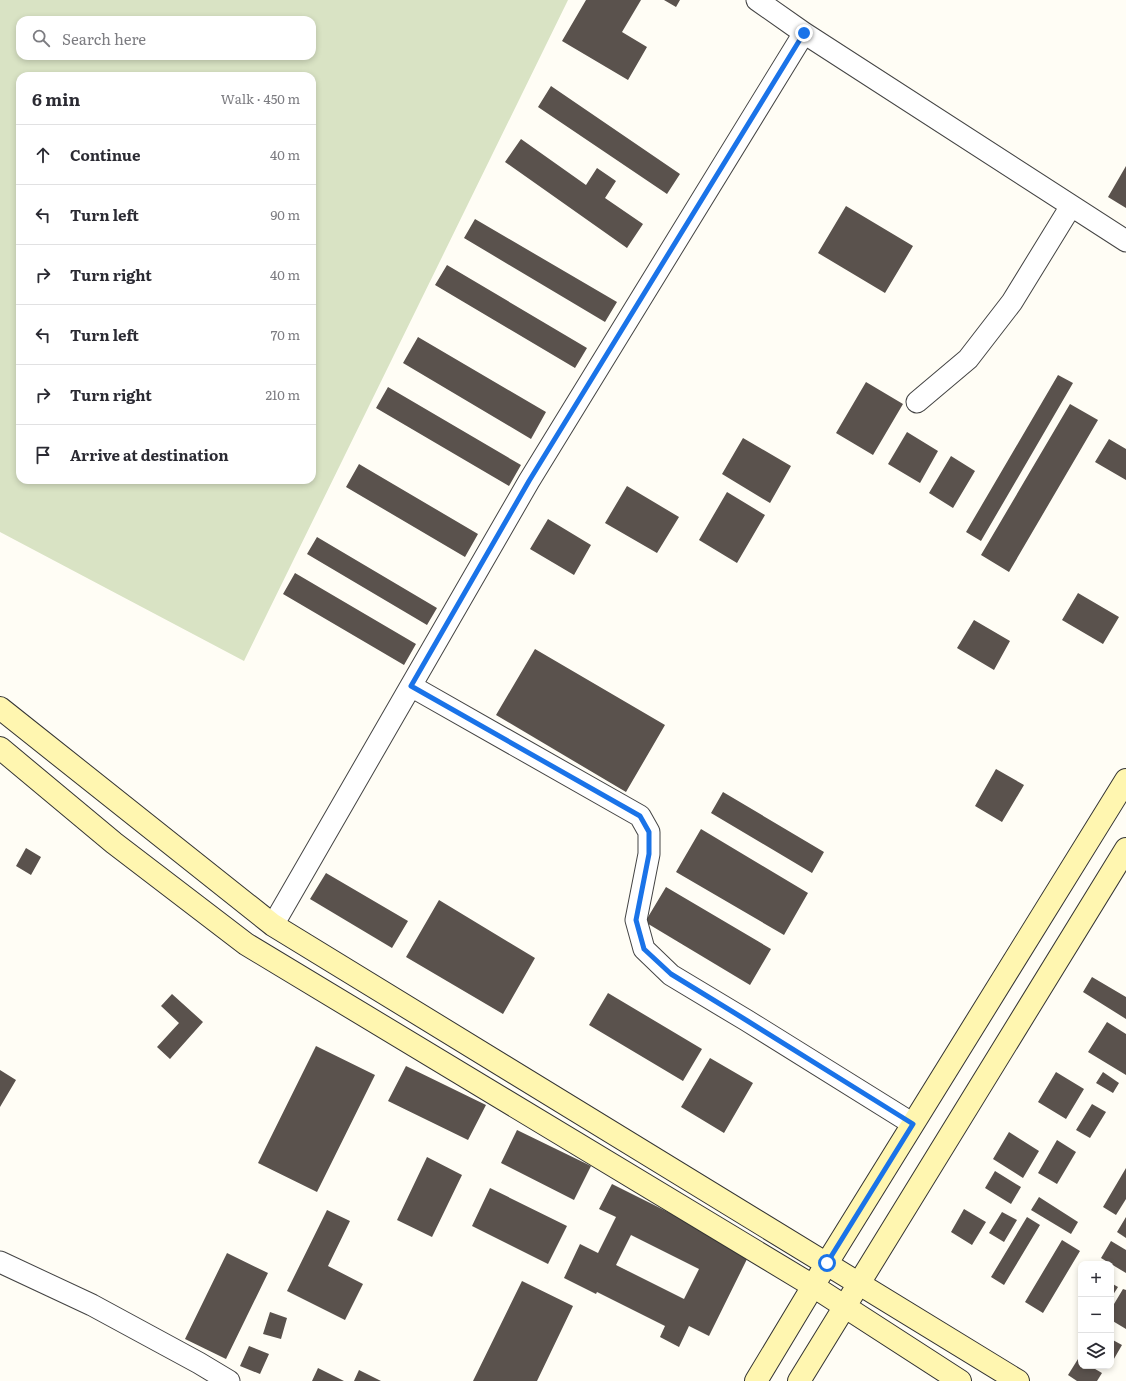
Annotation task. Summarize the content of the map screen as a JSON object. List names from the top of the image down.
{
  "page": {
    "search": "Search here",
    "heading": ["6 min", "Walk · 450 m"],
    "list": [
      ["Continue", "40 m"],
      ["Turn left", "90 m"],
      ["Turn right", "40 m"],
      ["Turn left", "70 m"],
      ["Turn right", "210 m"],
      "Arrive at destination"
    ],
    "map_buttons": ["+", "−"]
  }
}
